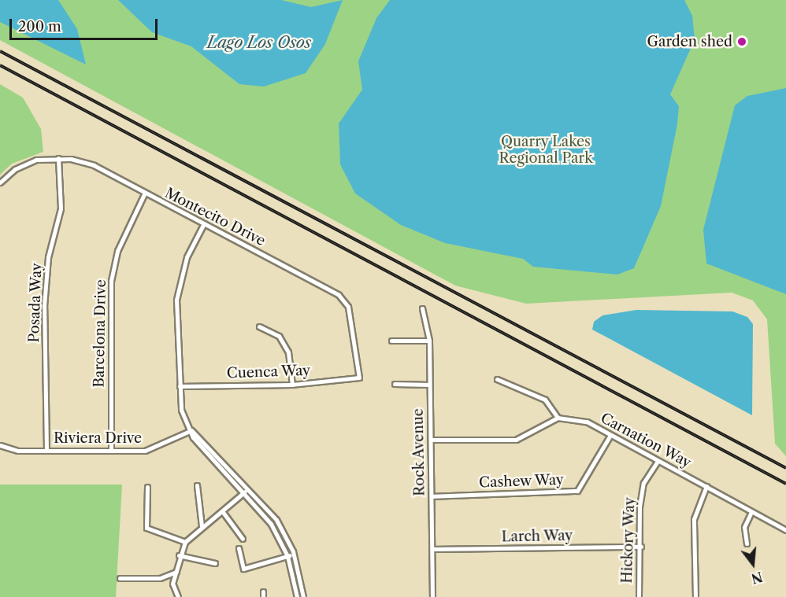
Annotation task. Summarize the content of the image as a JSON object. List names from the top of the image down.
{
  "streets": {
    "street": [
      "Montecito Drive",
      "Posada Way",
      "Barcelona Drive",
      "Cuenca Way",
      "Riviera Drive",
      "Carnation Way",
      "Rock Avenue",
      "Cashew Way",
      "Larch Way",
      "Hickory Way"
    ]
  },
  "crossings": [
    ["Montecito Drive", "Posada Way"],
    ["Montecito Drive", "Barcelona Drive"],
    ["Montecito Drive", "Cuenca Way"],
    ["Posada Way", "Riviera Drive"],
    ["Barcelona Drive", "Riviera Drive"],
    ["Carnation Way", "Cashew Way"],
    ["Carnation Way", "Hickory Way"],
    ["Rock Avenue", "Cashew Way"],
    ["Rock Avenue", "Larch Way"],
    ["Larch Way", "Hickory Way"]
  ],
  "water": ["Lago Los Osos"],
  "parks": ["Quarry Lakes Regional Park"],
  "places": ["Garden shed"],
  "scale_bar": "200 m",
  "north": "bottom"
}
